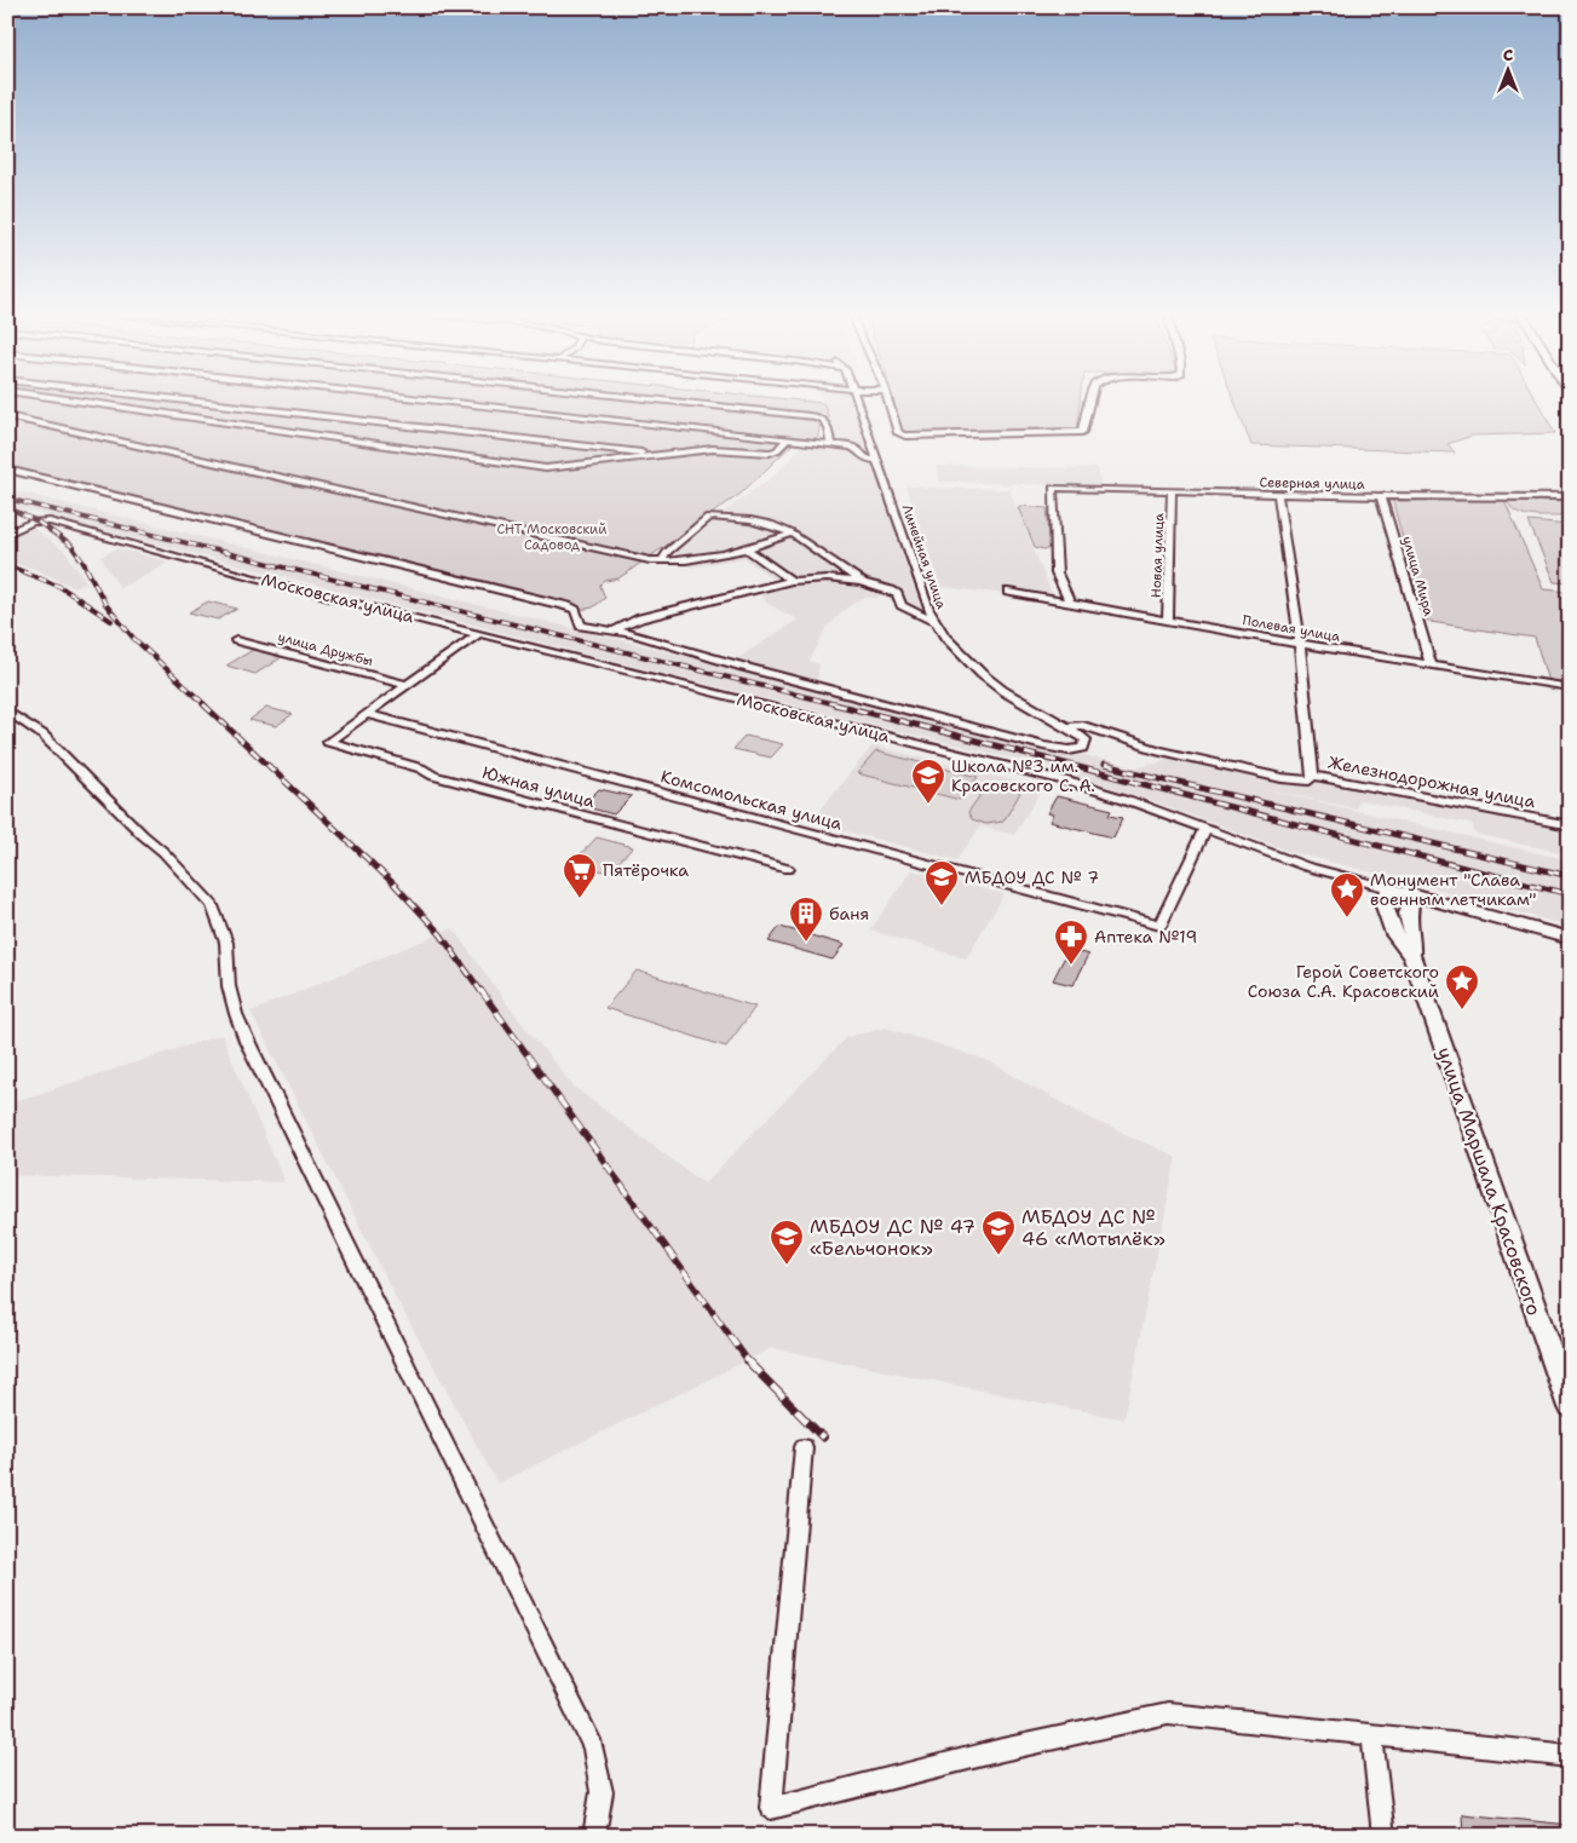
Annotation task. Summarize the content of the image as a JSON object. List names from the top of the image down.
{
  "streets": {
    "street": [
      "Северная улица",
      "Новая улица",
      "Линейная улица",
      "улица Мира",
      "Московская улица",
      "Полевая улица",
      "улица Дружбы",
      "Железнодорожная улица",
      "Южная улица",
      "Комсомольская улица",
      "улица Маршала Красовского"
    ]
  },
  "crossings": [
    ["Северная улица", "Новая улица"],
    ["Северная улица", "улица Мира"],
    ["Северная улица", "Полевая улица"],
    ["Новая улица", "Полевая улица"],
    ["Линейная улица", "Железнодорожная улица"],
    ["улица Мира", "Полевая улица"],
    ["Московская улица", "Комсомольская улица"],
    ["Московская улица", "улица Маршала Красовского"],
    ["Южная улица", "Комсомольская улица"]
  ],
  "parks": ["СНТ Московский Садовод"],
  "places": {
    "school or university": [
      "Школа №3 им. Красовского С. А.",
      "МБДОУ ДС № 7",
      "МБДОУ ДC № 46 «Мотылёк»",
      "МБДОУ ДС № 47 «Бельчонок»"
    ],
    "supermarket": ["Пятёрочка"],
    "place": ["Монумент \"Слава военным летчикам\"", "Герой Советского Союза С.А. Красовский"],
    "building": ["баня"],
    "pharmacy": ["Аптека №19"]
  },
  "north": "top"
}
